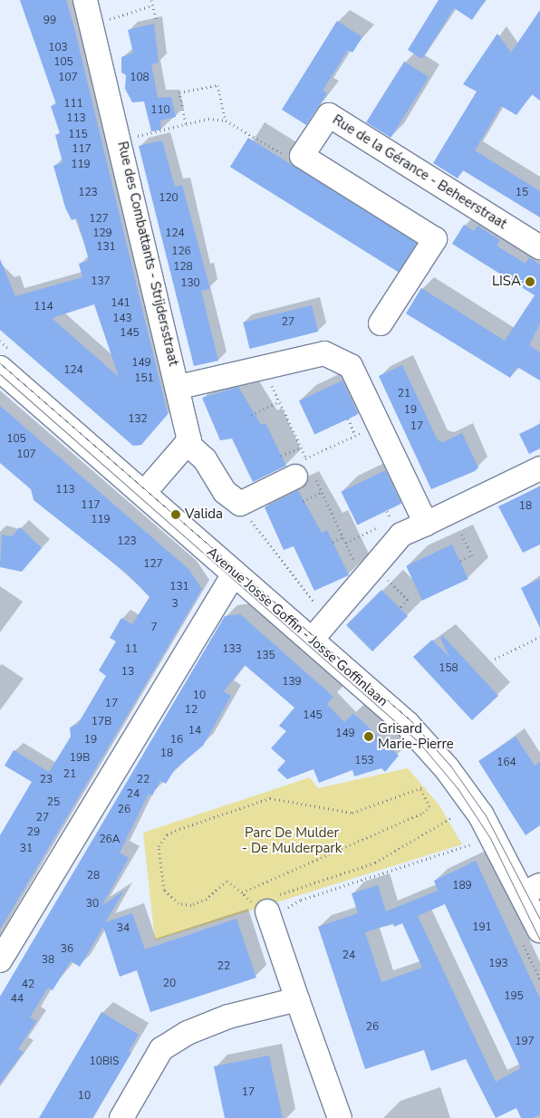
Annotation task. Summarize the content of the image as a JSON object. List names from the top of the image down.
{
  "streets": {
    "main road": ["Avenue Josse Goffin - Josse Goffinlaan"],
    "street": ["Rue de la Gérance - Beheerstraat", "Rue des Combattants - Strijdersstraat"]
  },
  "parks": ["Parc De Mulder - De Mulderpark"],
  "places": ["LISA", "Valida", "Grisard Marie-Pierre"],
  "house_numbers": [
    "99",
    "103",
    "105",
    "107",
    "108",
    "111",
    "110",
    "113",
    "115",
    "117",
    "119",
    "123",
    "15",
    "120",
    "127",
    "129",
    "124",
    "131",
    "126",
    "128",
    "137",
    "130",
    "141",
    "114",
    "143",
    "27",
    "145",
    "149",
    "124",
    "151",
    "21",
    "19",
    "132",
    "17",
    "105",
    "107",
    "113",
    "117",
    "18",
    "119",
    "123",
    "127",
    "131",
    "3",
    "7",
    "11",
    "133",
    "135",
    "158",
    "13",
    "139",
    "10",
    "17",
    "12",
    "145",
    "17B",
    "14",
    "149",
    "19",
    "16",
    "18",
    "19B",
    "153",
    "164",
    "21",
    "23",
    "22",
    "24",
    "25",
    "26",
    "27",
    "29",
    "26A",
    "31",
    "28",
    "189",
    "30",
    "191",
    "34",
    "36",
    "24",
    "38",
    "193",
    "22",
    "20",
    "42",
    "195",
    "44",
    "26",
    "197",
    "10BIS",
    "17",
    "10"
  ]
}
